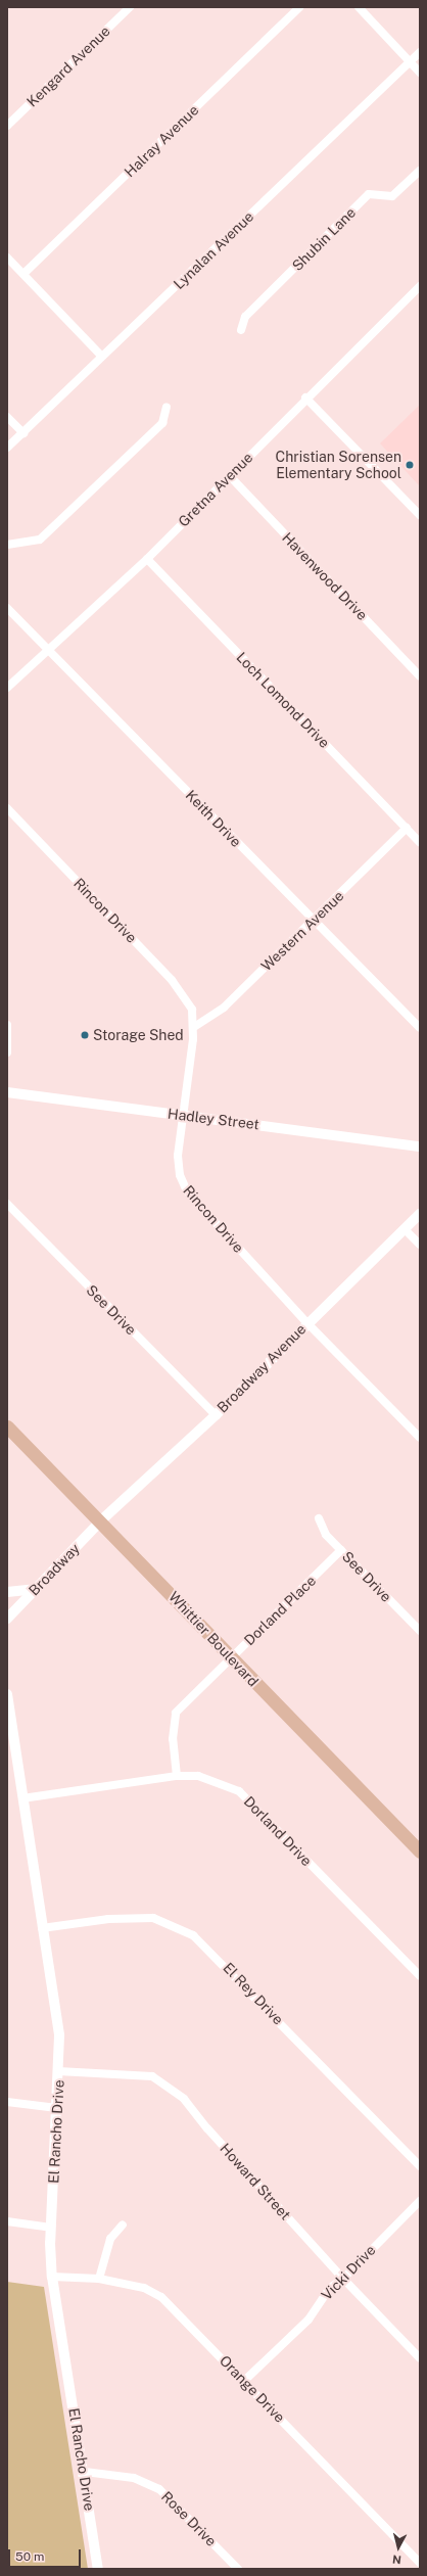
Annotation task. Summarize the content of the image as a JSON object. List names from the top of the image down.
{
  "streets": {
    "main road": ["Whittier Boulevard"],
    "street": [
      "Kengard Avenue",
      "Halray Avenue",
      "Shubin Lane",
      "Lynalan Avenue",
      "Gretna Avenue",
      "Havenwood Drive",
      "Loch Lomond Drive",
      "Keith Drive",
      "Rincon Drive",
      "Western Avenue",
      "Hadley Street",
      "See Drive",
      "Broadway Avenue",
      "Broadway",
      "Dorland Place",
      "Dorland Drive",
      "El Rey Drive",
      "El Rancho Drive",
      "Howard Street",
      "Vicki Drive",
      "Orange Drive",
      "Rose Drive"
    ]
  },
  "crossings": [
    ["Gretna Avenue", "Havenwood Drive"],
    ["Gretna Avenue", "Loch Lomond Drive"],
    ["Gretna Avenue", "Keith Drive"],
    ["Loch Lomond Drive", "Western Avenue"],
    ["Keith Drive", "Western Avenue"],
    ["Rincon Drive", "Western Avenue"],
    ["Rincon Drive", "Hadley Street"],
    ["Rincon Drive", "Broadway Avenue"],
    ["See Drive", "Broadway Avenue"],
    ["See Drive", "Dorland Place"],
    ["Broadway Avenue", "Broadway"],
    ["Broadway Avenue", "Whittier Boulevard"],
    ["Broadway", "Whittier Boulevard"],
    ["Dorland Place", "Whittier Boulevard"],
    ["Dorland Place", "Dorland Drive"],
    ["Dorland Drive", "El Rancho Drive"],
    ["El Rey Drive", "El Rancho Drive"],
    ["El Rancho Drive", "Howard Street"],
    ["El Rancho Drive", "Orange Drive"],
    ["El Rancho Drive", "Rose Drive"],
    ["Howard Street", "Vicki Drive"],
    ["Vicki Drive", "Orange Drive"]
  ],
  "places": ["Christian Sorensen Elementary School", "Storage Shed"],
  "scale_bar": "50 m",
  "north": "bottom"
}
